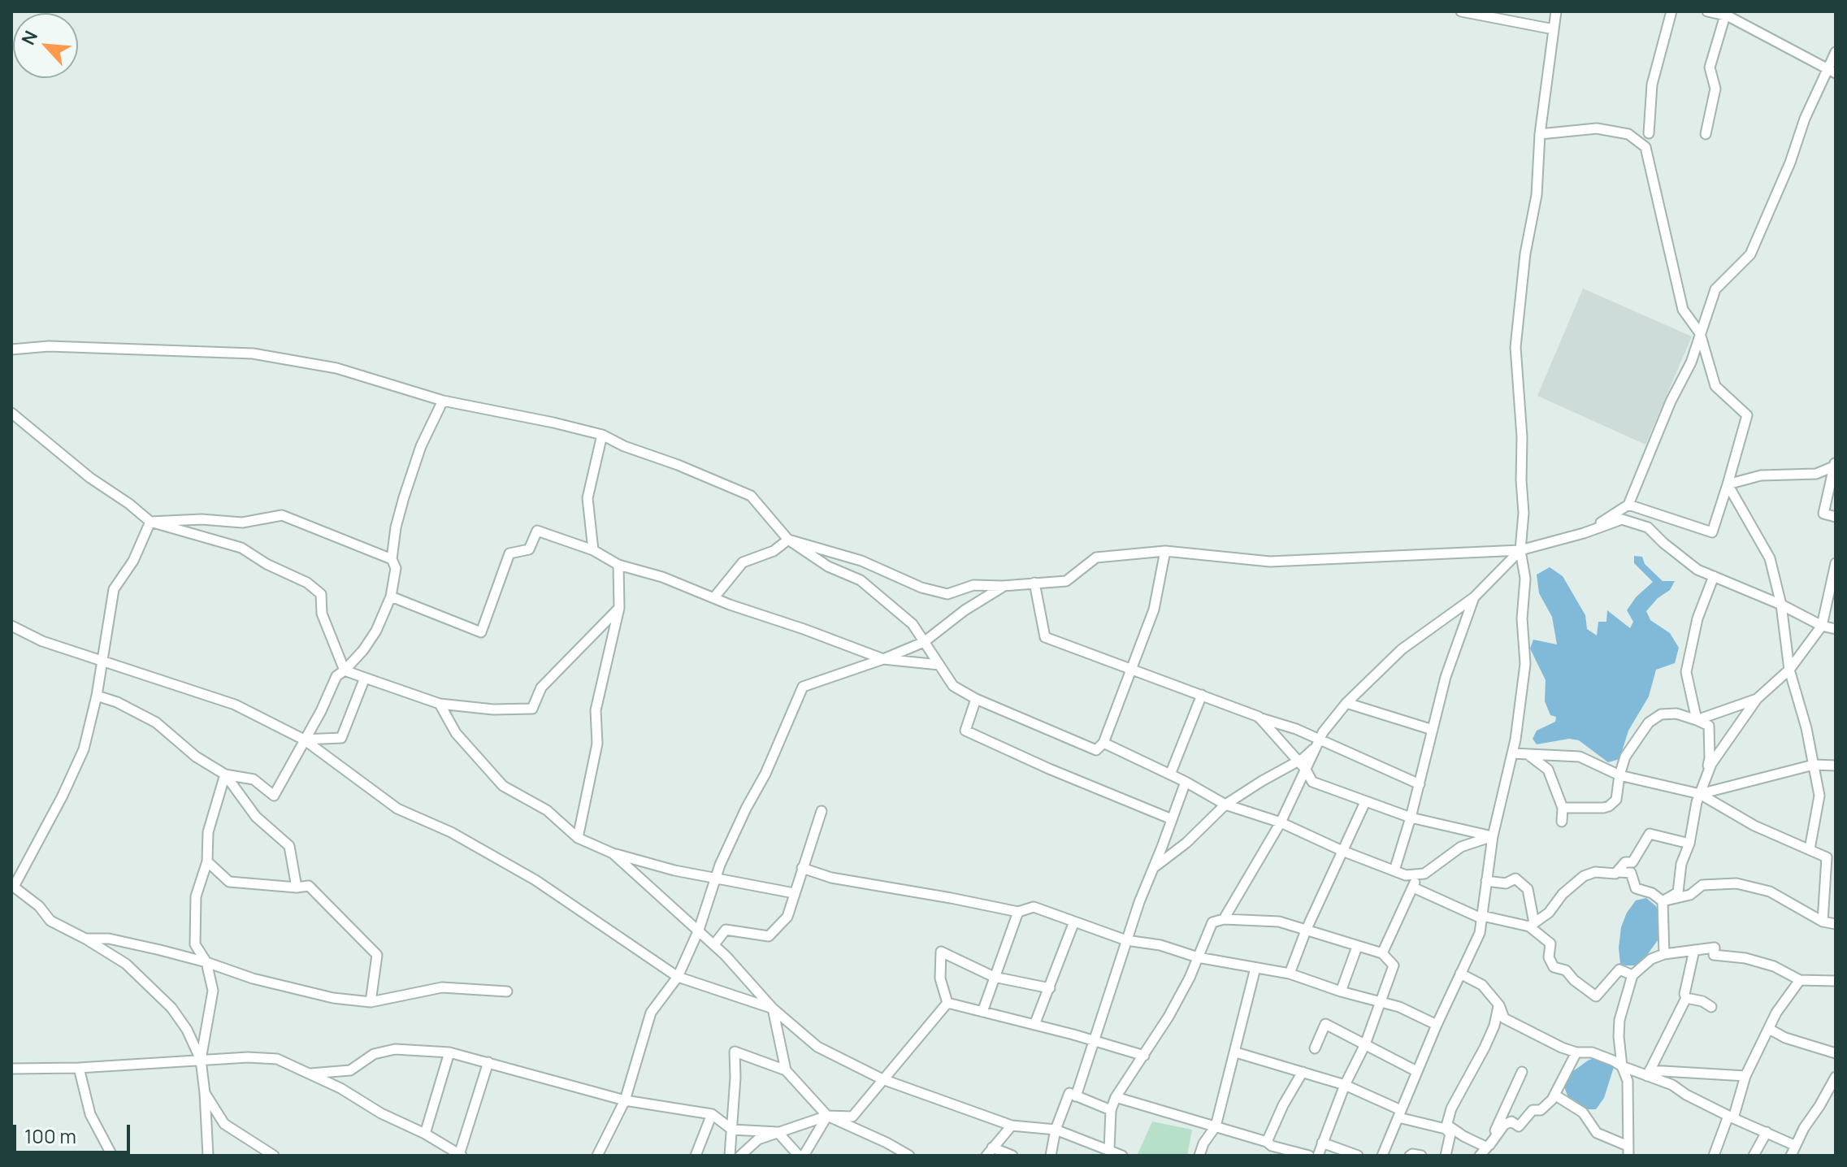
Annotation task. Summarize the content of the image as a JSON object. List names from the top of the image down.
{
  "scale_bar": "100 m",
  "north": "top left"
}
